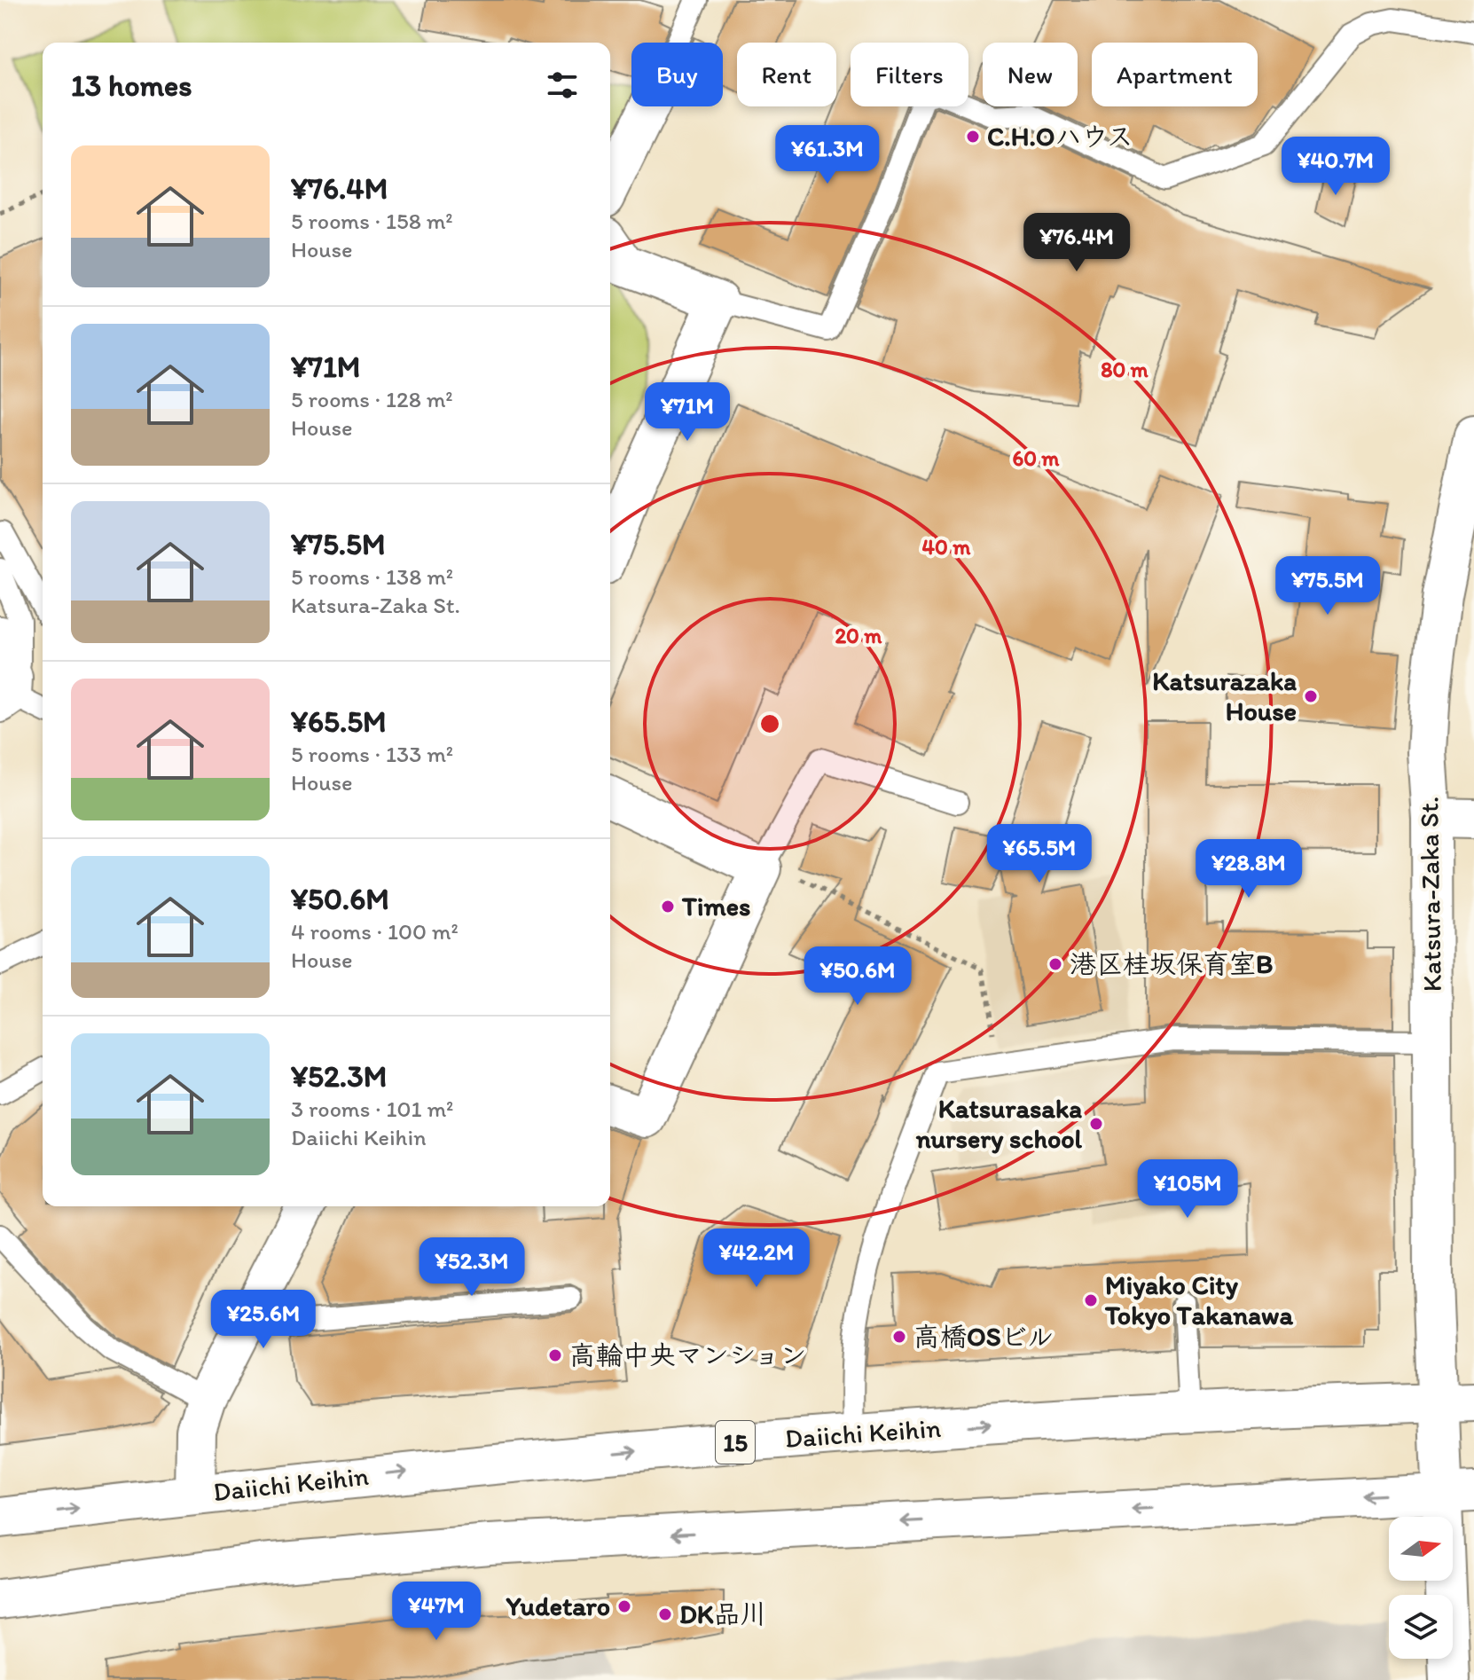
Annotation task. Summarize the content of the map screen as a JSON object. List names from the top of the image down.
{
  "streets": {
    "main road": ["Katsura-Zaka St.", "Daiichi Keihin", "15"]
  },
  "crossings": [
    ["Katsura-Zaka St.", "Daiichi Keihin"]
  ],
  "places": [
    "C.H.Oハウス",
    "Katsurazaka House",
    "Times",
    "港区桂坂保育室B",
    "Katsurasaka nursery school",
    "Miyako City Tokyo Takanawa",
    "高橋OSビル",
    "高輪中央マンション",
    "Yudetaro",
    "DK品川"
  ],
  "north": "right",
  "page": {
    "chip": [
      "Buy",
      "Rent",
      "Filters",
      "New",
      "Apartment"
    ],
    "heading": "13 homes",
    "price": [
      "¥61.3M",
      "¥40.7M",
      "¥76.4M",
      "¥71M",
      "¥75.5M",
      "¥65.5M",
      "¥28.8M",
      "¥50.6M",
      "¥105M",
      "¥42.2M",
      "¥52.3M",
      "¥25.6M",
      "¥47M"
    ],
    "list": [
      {
        "name": "¥76.4M",
        "note": "5 rooms · 158 m² · House"
      },
      {
        "name": "¥71M",
        "note": "5 rooms · 128 m² · House"
      },
      {
        "name": "¥75.5M",
        "note": "5 rooms · 138 m² · Katsura-Zaka St."
      },
      {
        "name": "¥65.5M",
        "note": "5 rooms · 133 m² · House"
      },
      {
        "name": "¥50.6M",
        "note": "4 rooms · 100 m² · House"
      },
      {
        "name": "¥52.3M",
        "note": "3 rooms · 101 m² · Daiichi Keihin"
      }
    ]
  },
  "rings": [
    "80 m",
    "60 m",
    "40 m",
    "20 m"
  ]
}
